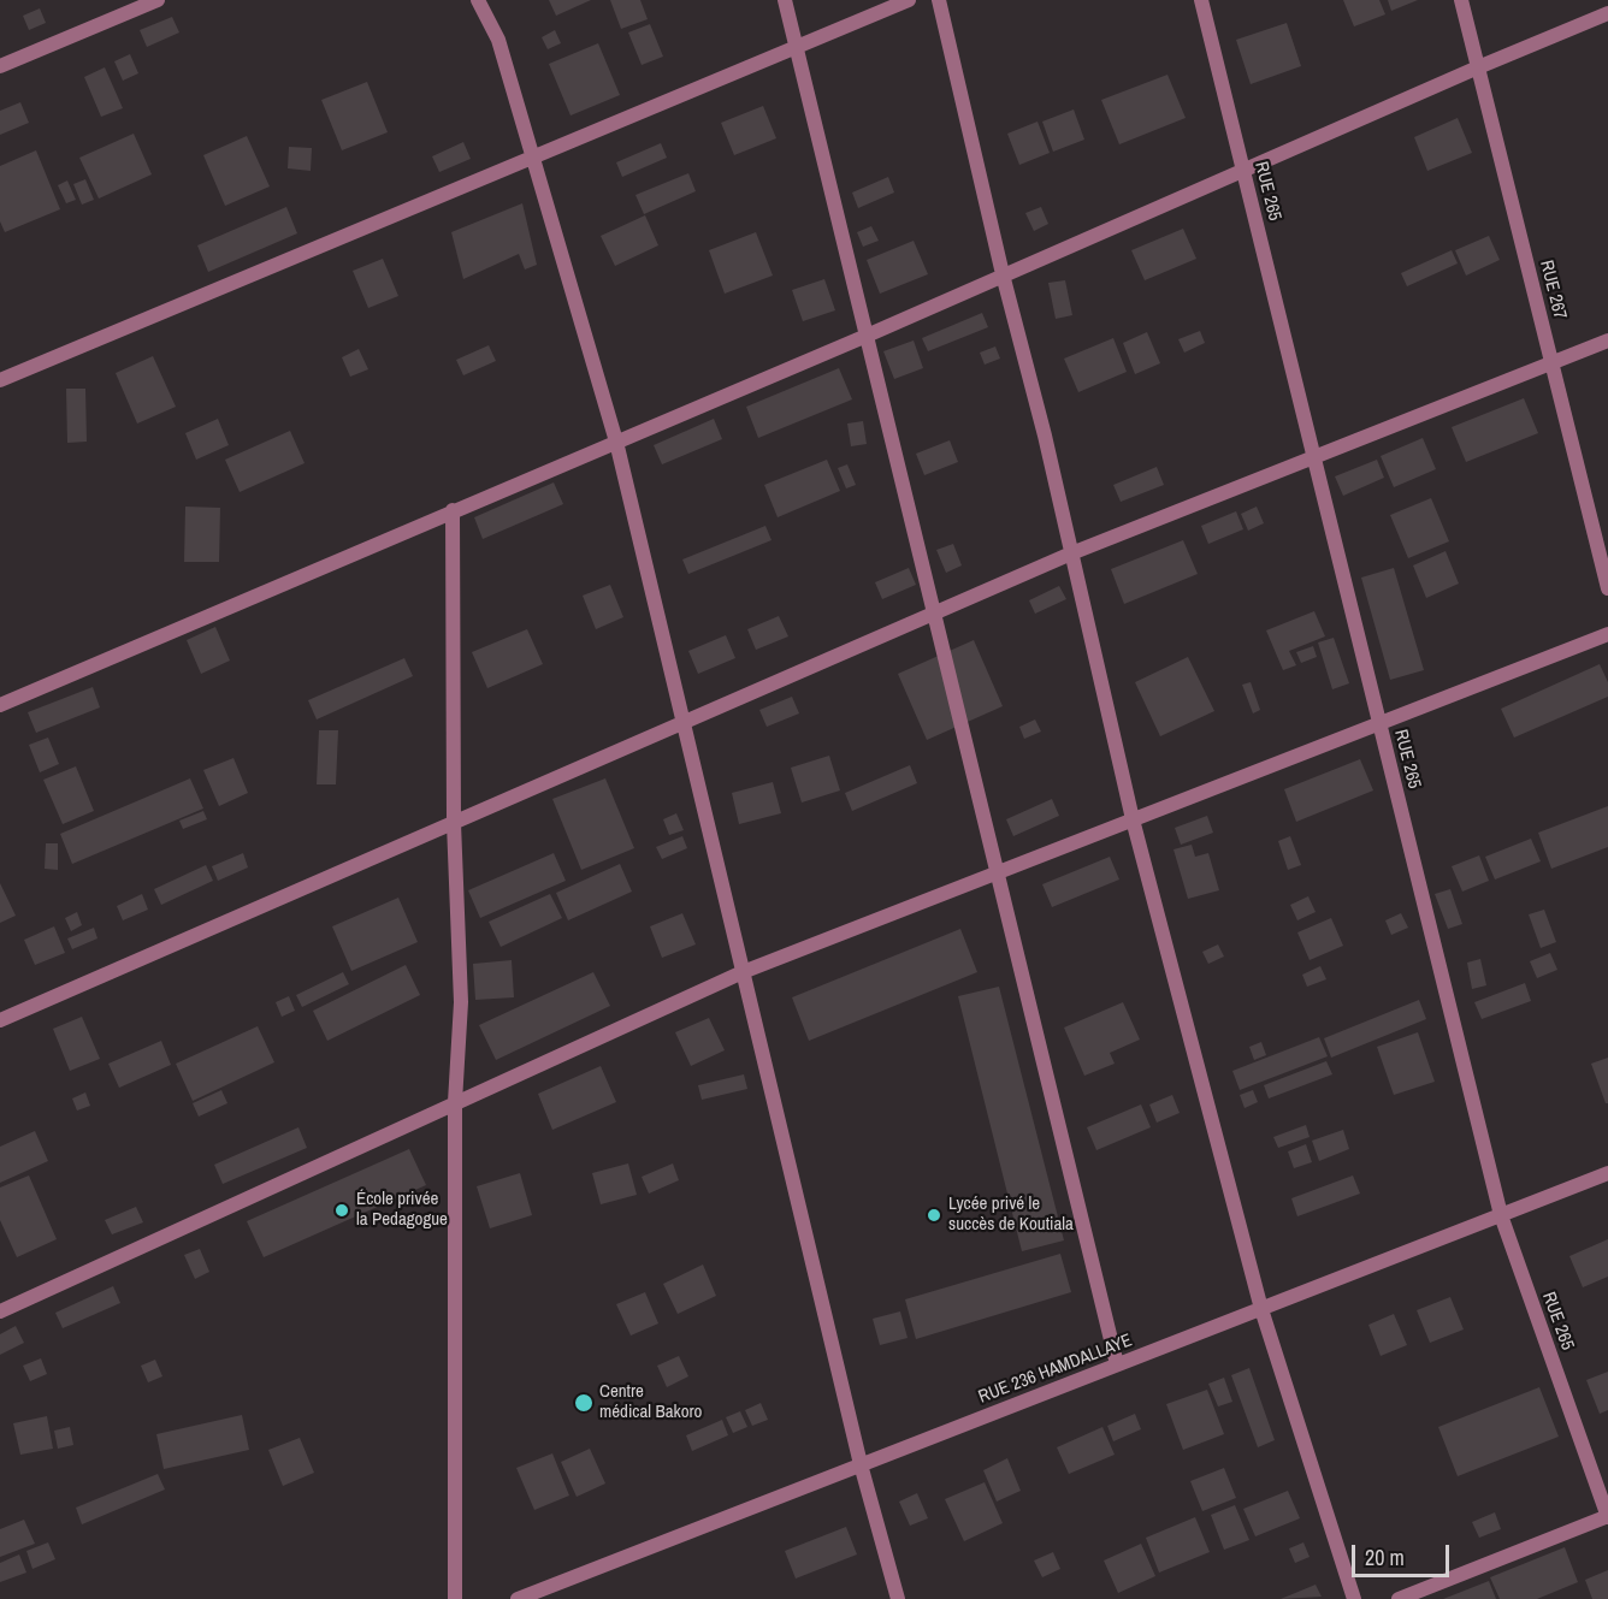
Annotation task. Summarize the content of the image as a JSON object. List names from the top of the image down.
{
  "streets": {
    "street": ["RUE 265", "RUE 267", "RUE 236 HAMDALLAYE"]
  },
  "crossings": [
    ["RUE 265", "RUE 236 HAMDALLAYE"]
  ],
  "places": ["École privée la Pedagogue", "Lycée privé le succès de Koutiala", "Centre médical Bakoro"],
  "scale_bar": "20 m"
}
